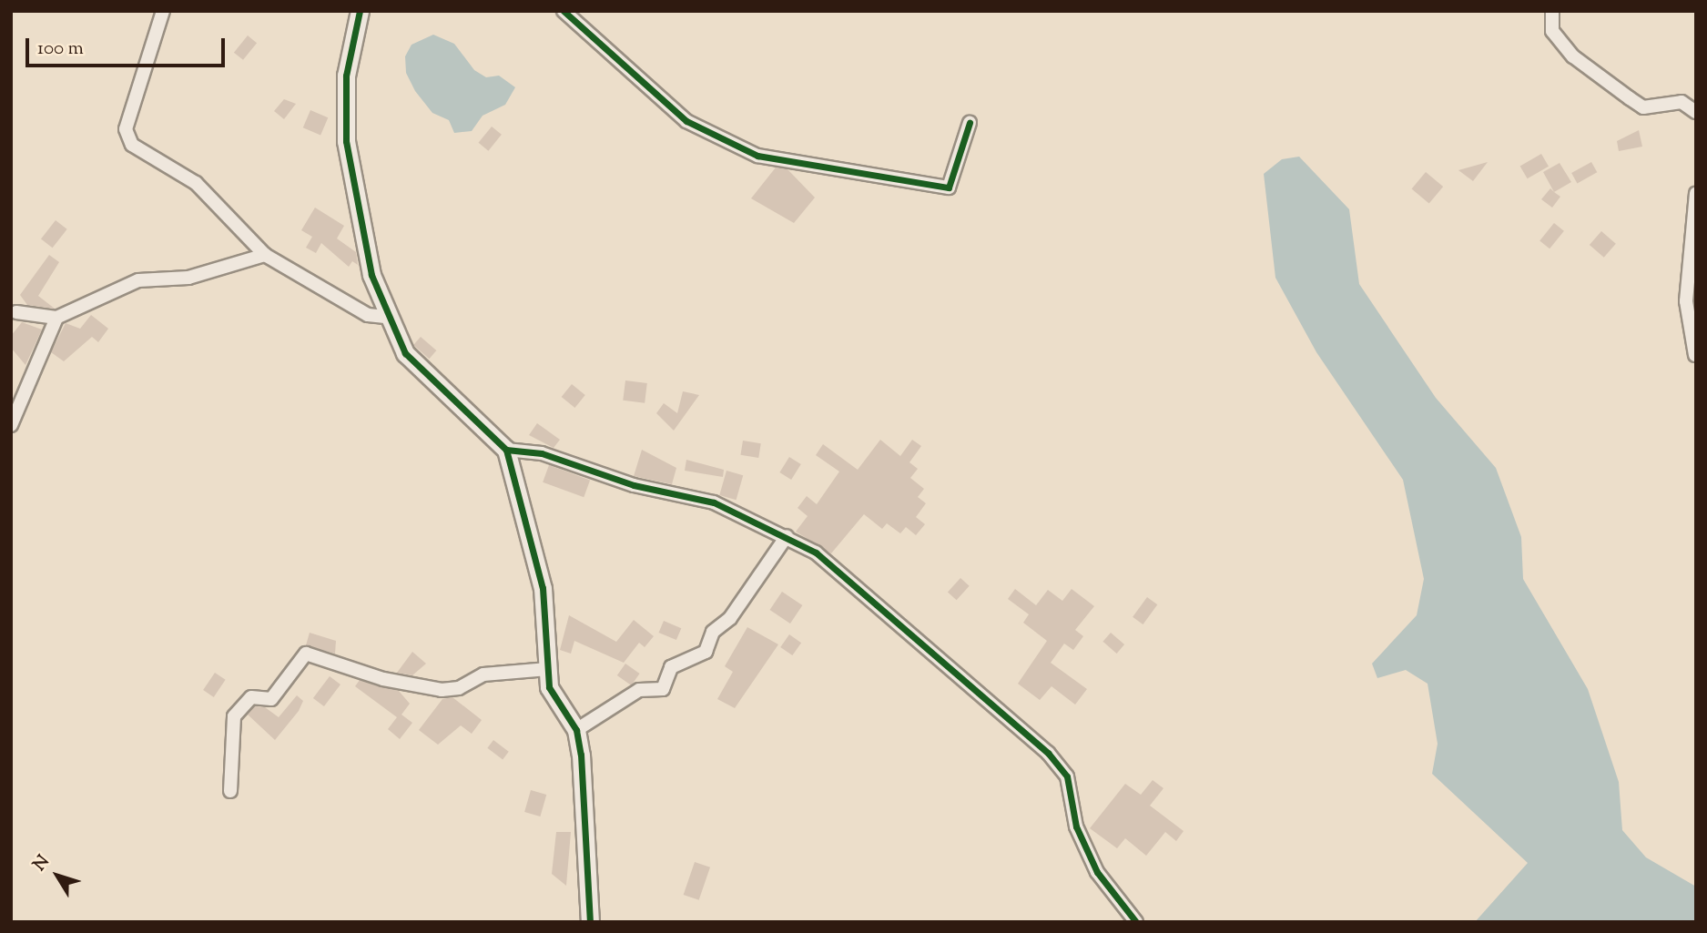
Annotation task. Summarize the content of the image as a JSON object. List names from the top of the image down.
{
  "scale_bar": "100 m",
  "north": "top left"
}
